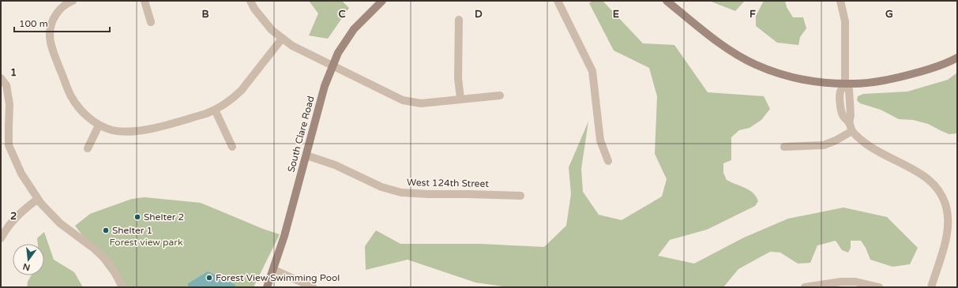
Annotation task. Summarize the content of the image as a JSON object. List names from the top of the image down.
{
  "streets": {
    "street": ["South Clare Road", "West 124th Street"]
  },
  "crossings": [
    ["South Clare Road", "West 124th Street"]
  ],
  "parks": ["Forest view park"],
  "places": ["Shelter 2", "Shelter 1", "Forest View Swimming Pool"],
  "scale_bar": "100 m",
  "north": "bottom",
  "grid": {
    "columns": [
      "B",
      "C",
      "D",
      "E",
      "F",
      "G"
    ],
    "rows": ["1", "2"]
  }
}
